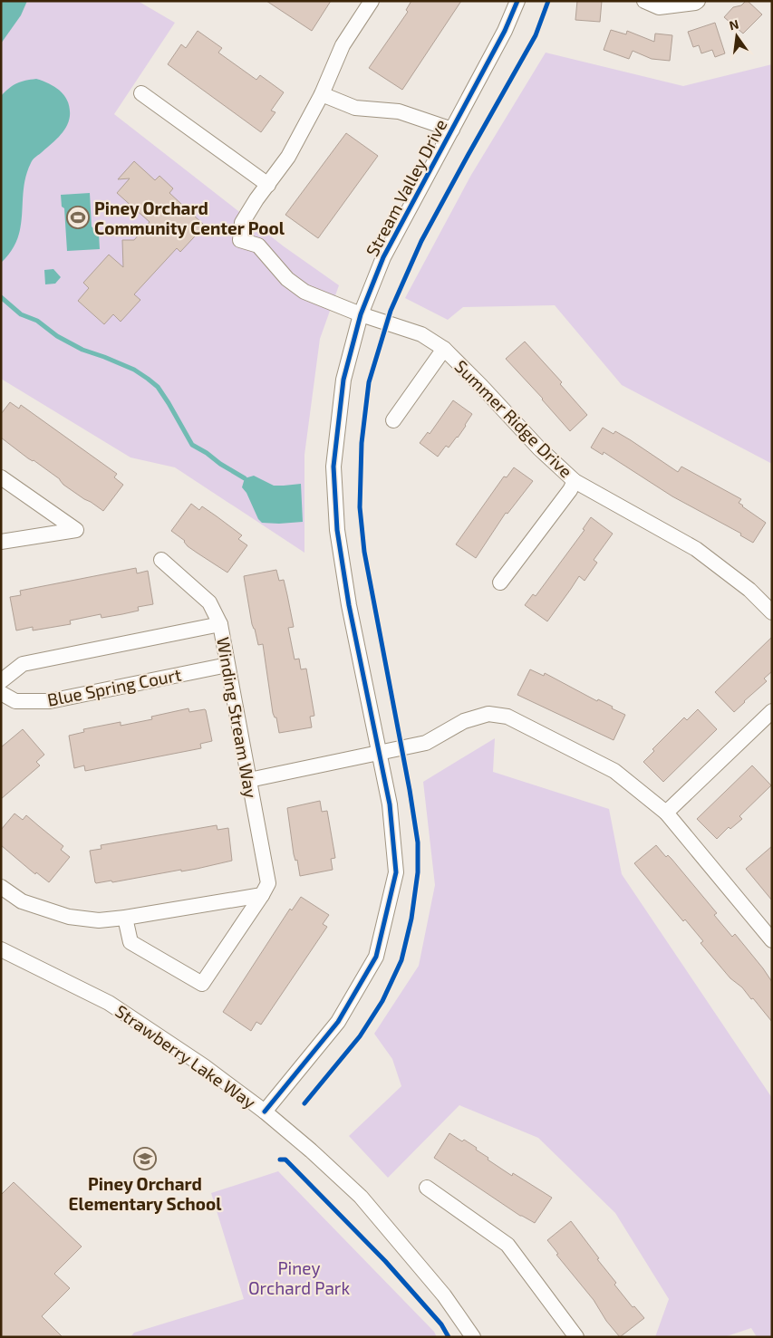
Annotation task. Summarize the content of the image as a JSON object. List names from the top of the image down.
{
  "streets": {
    "street": [
      "Stream Valley Drive",
      "Summer Ridge Drive",
      "Blue Spring Court",
      "Winding Stream Way",
      "Strawberry Lake Way"
    ]
  },
  "crossings": [
    ["Stream Valley Drive", "Summer Ridge Drive"],
    ["Stream Valley Drive", "Strawberry Lake Way"],
    ["Blue Spring Court", "Winding Stream Way"]
  ],
  "parks": ["Piney Orchard Park"],
  "places": {
    "sports": ["Piney Orchard Community Center Pool"],
    "school or university": ["Piney Orchard Elementary School"]
  },
  "north": "top"
}
